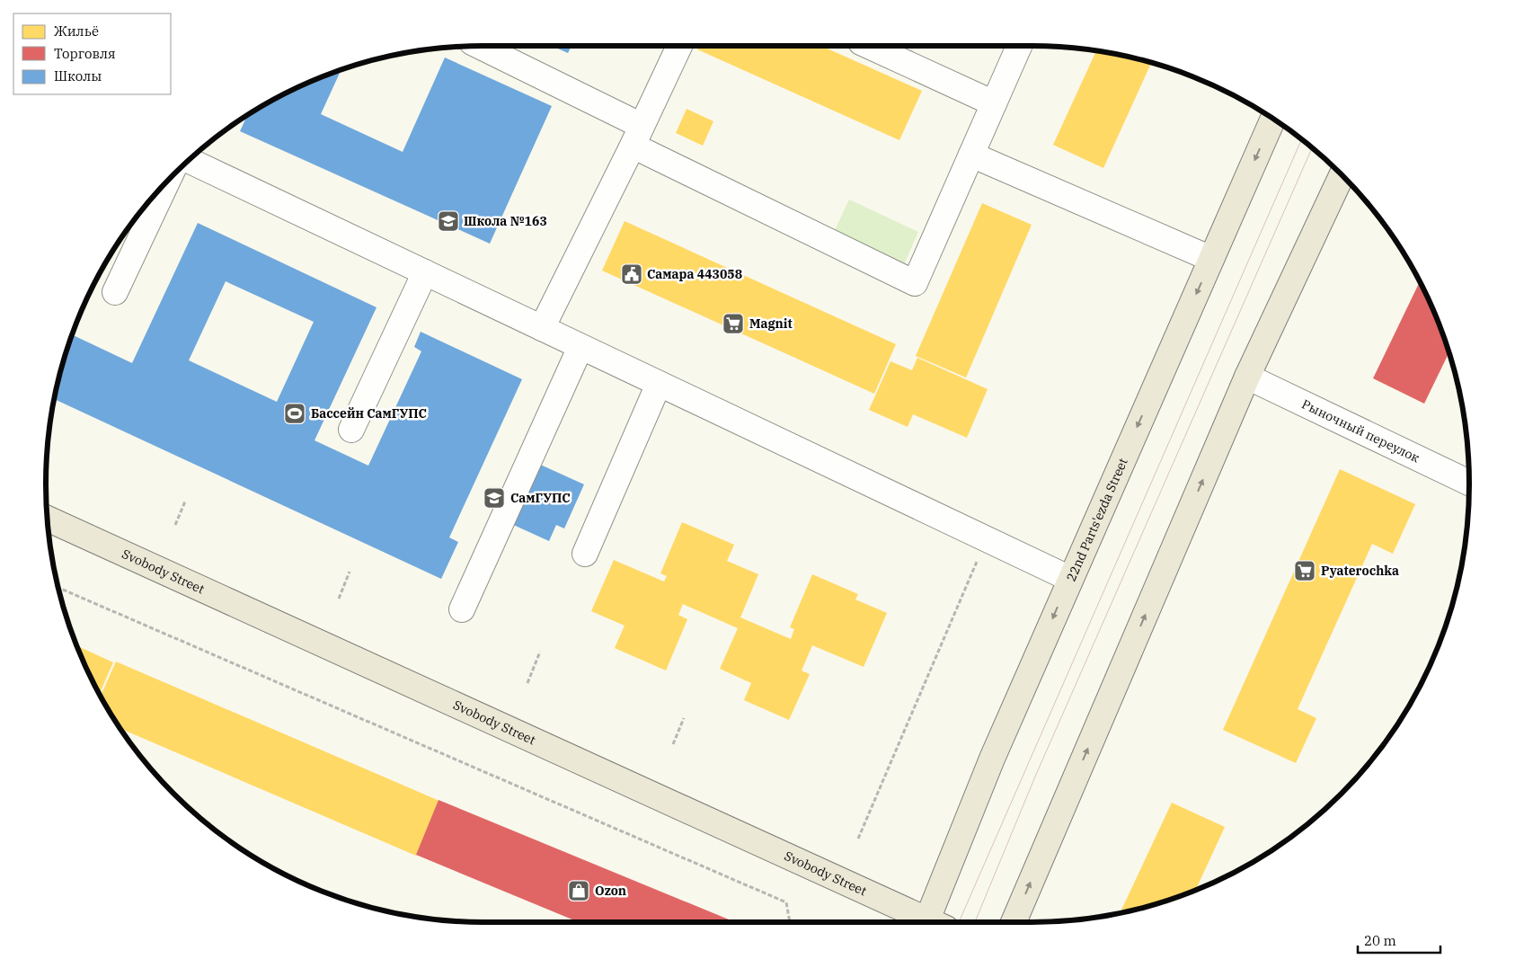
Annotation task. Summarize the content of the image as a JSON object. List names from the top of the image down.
{
  "streets": {
    "main road": ["22nd Parts'ezda Street", "Svobody Street"],
    "street": ["Рыночный переулок"]
  },
  "places": {
    "school or university": ["Школа №163", "СамГУПС"],
    "public building": ["Самара 443058"],
    "supermarket": ["Magnit", "Pyaterochka"],
    "sports": ["Бассейн СамГУПС"],
    "shop": ["Ozon"]
  },
  "legend": ["Жильё", "Торговля", "Школы"],
  "scale_bar": "20 m"
}
